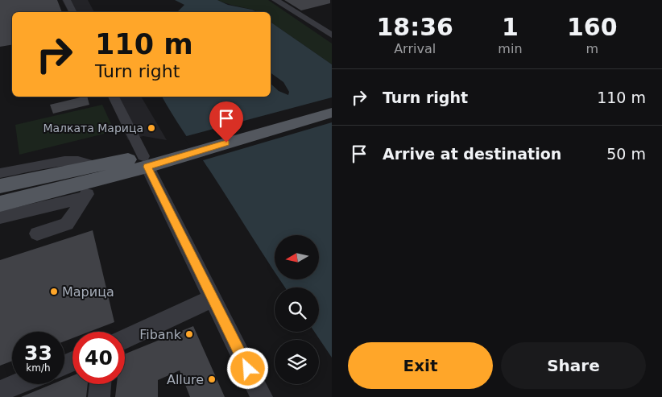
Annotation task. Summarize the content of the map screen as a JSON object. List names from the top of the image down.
{
  "places": [
    "Малката Марица",
    "Марица",
    "Fibank",
    "Allure"
  ],
  "north": "left",
  "page": {
    "eta": [
      "18:36",
      "Arrival",
      "1",
      "min",
      "160",
      "m"
    ],
    "turn": ["110 m", "Turn right"],
    "list": [
      {
        "name": "Turn right",
        "value": "110 m"
      },
      {
        "name": "Arrive at destination",
        "value": "50 m"
      }
    ],
    "speed": "33 km/h",
    "limit": "40",
    "buttons": ["Exit", "Share"]
  }
}
